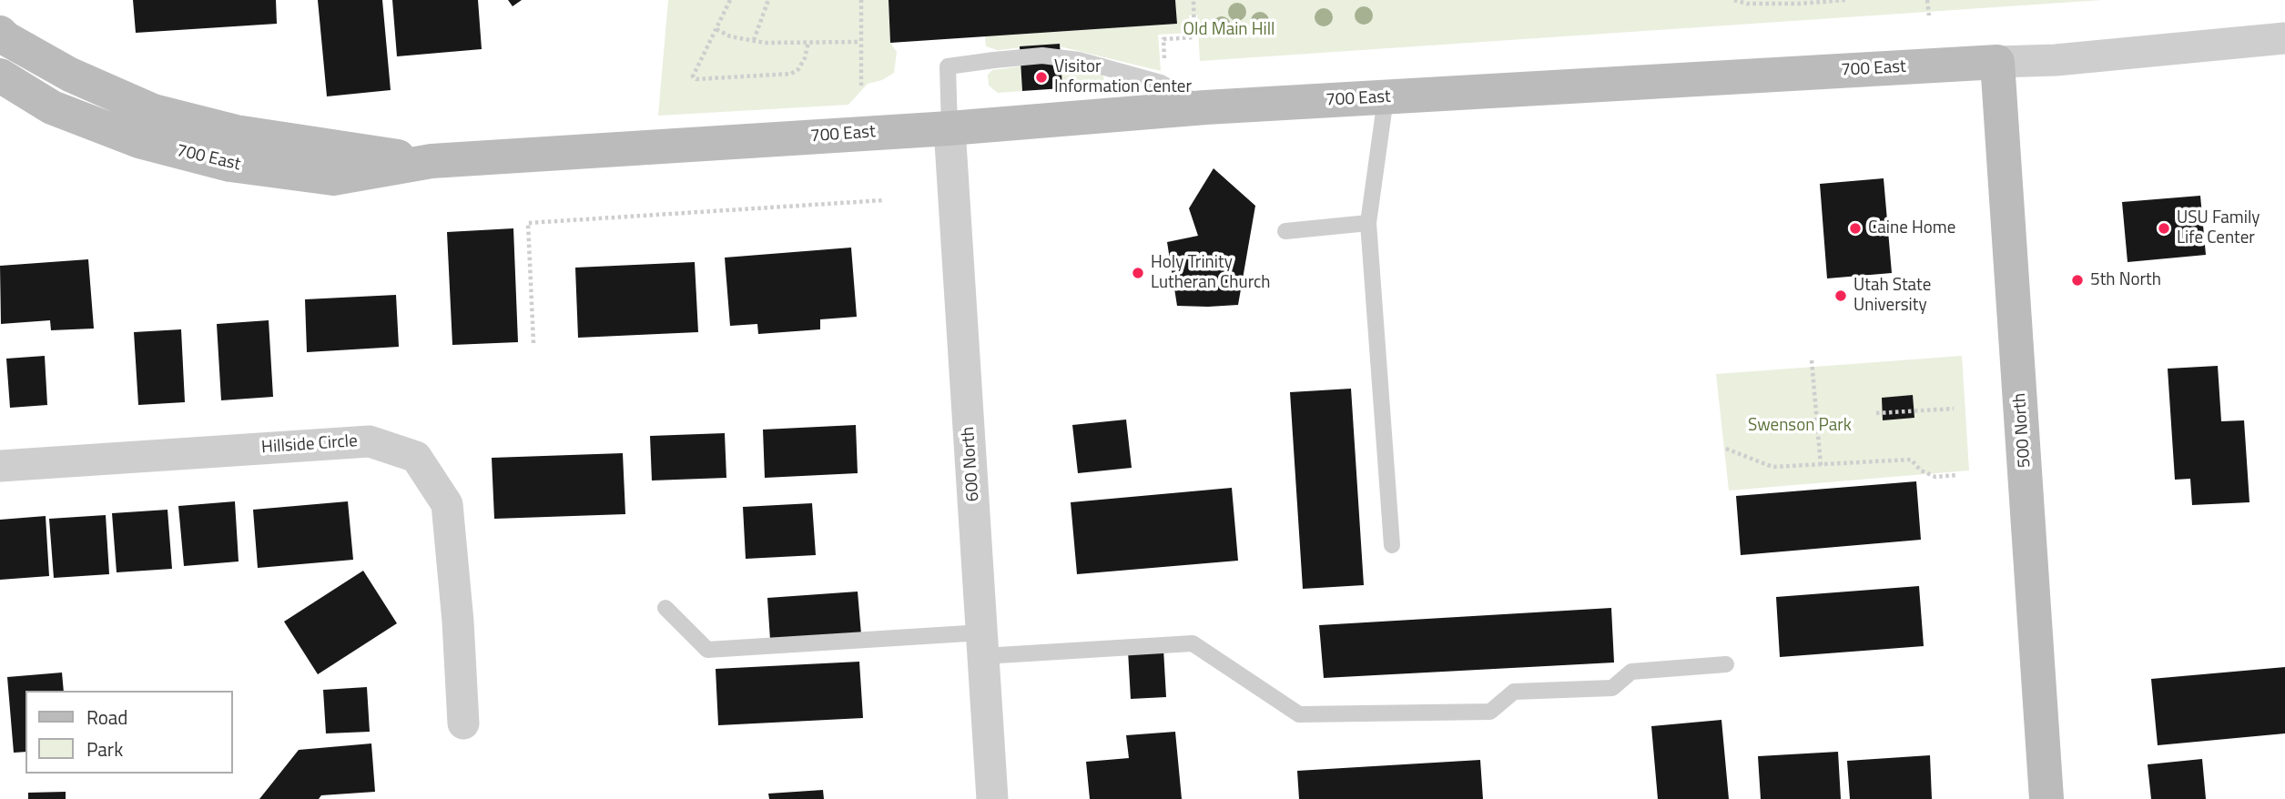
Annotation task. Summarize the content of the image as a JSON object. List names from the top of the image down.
{
  "streets": {
    "main road": ["700 East", "500 North"],
    "street": ["Hillside Circle", "600 North"]
  },
  "crossings": [
    ["700 East", "500 North"],
    ["700 East", "600 North"]
  ],
  "parks": ["Old Main Hill", "Swenson Park"],
  "places": [
    "Visitor Information Center",
    "Caine Home",
    "USU Family Life Center",
    "Holy Trinity Lutheran Church",
    "5th North",
    "Utah State University"
  ],
  "legend": ["Road", "Park"]
}
